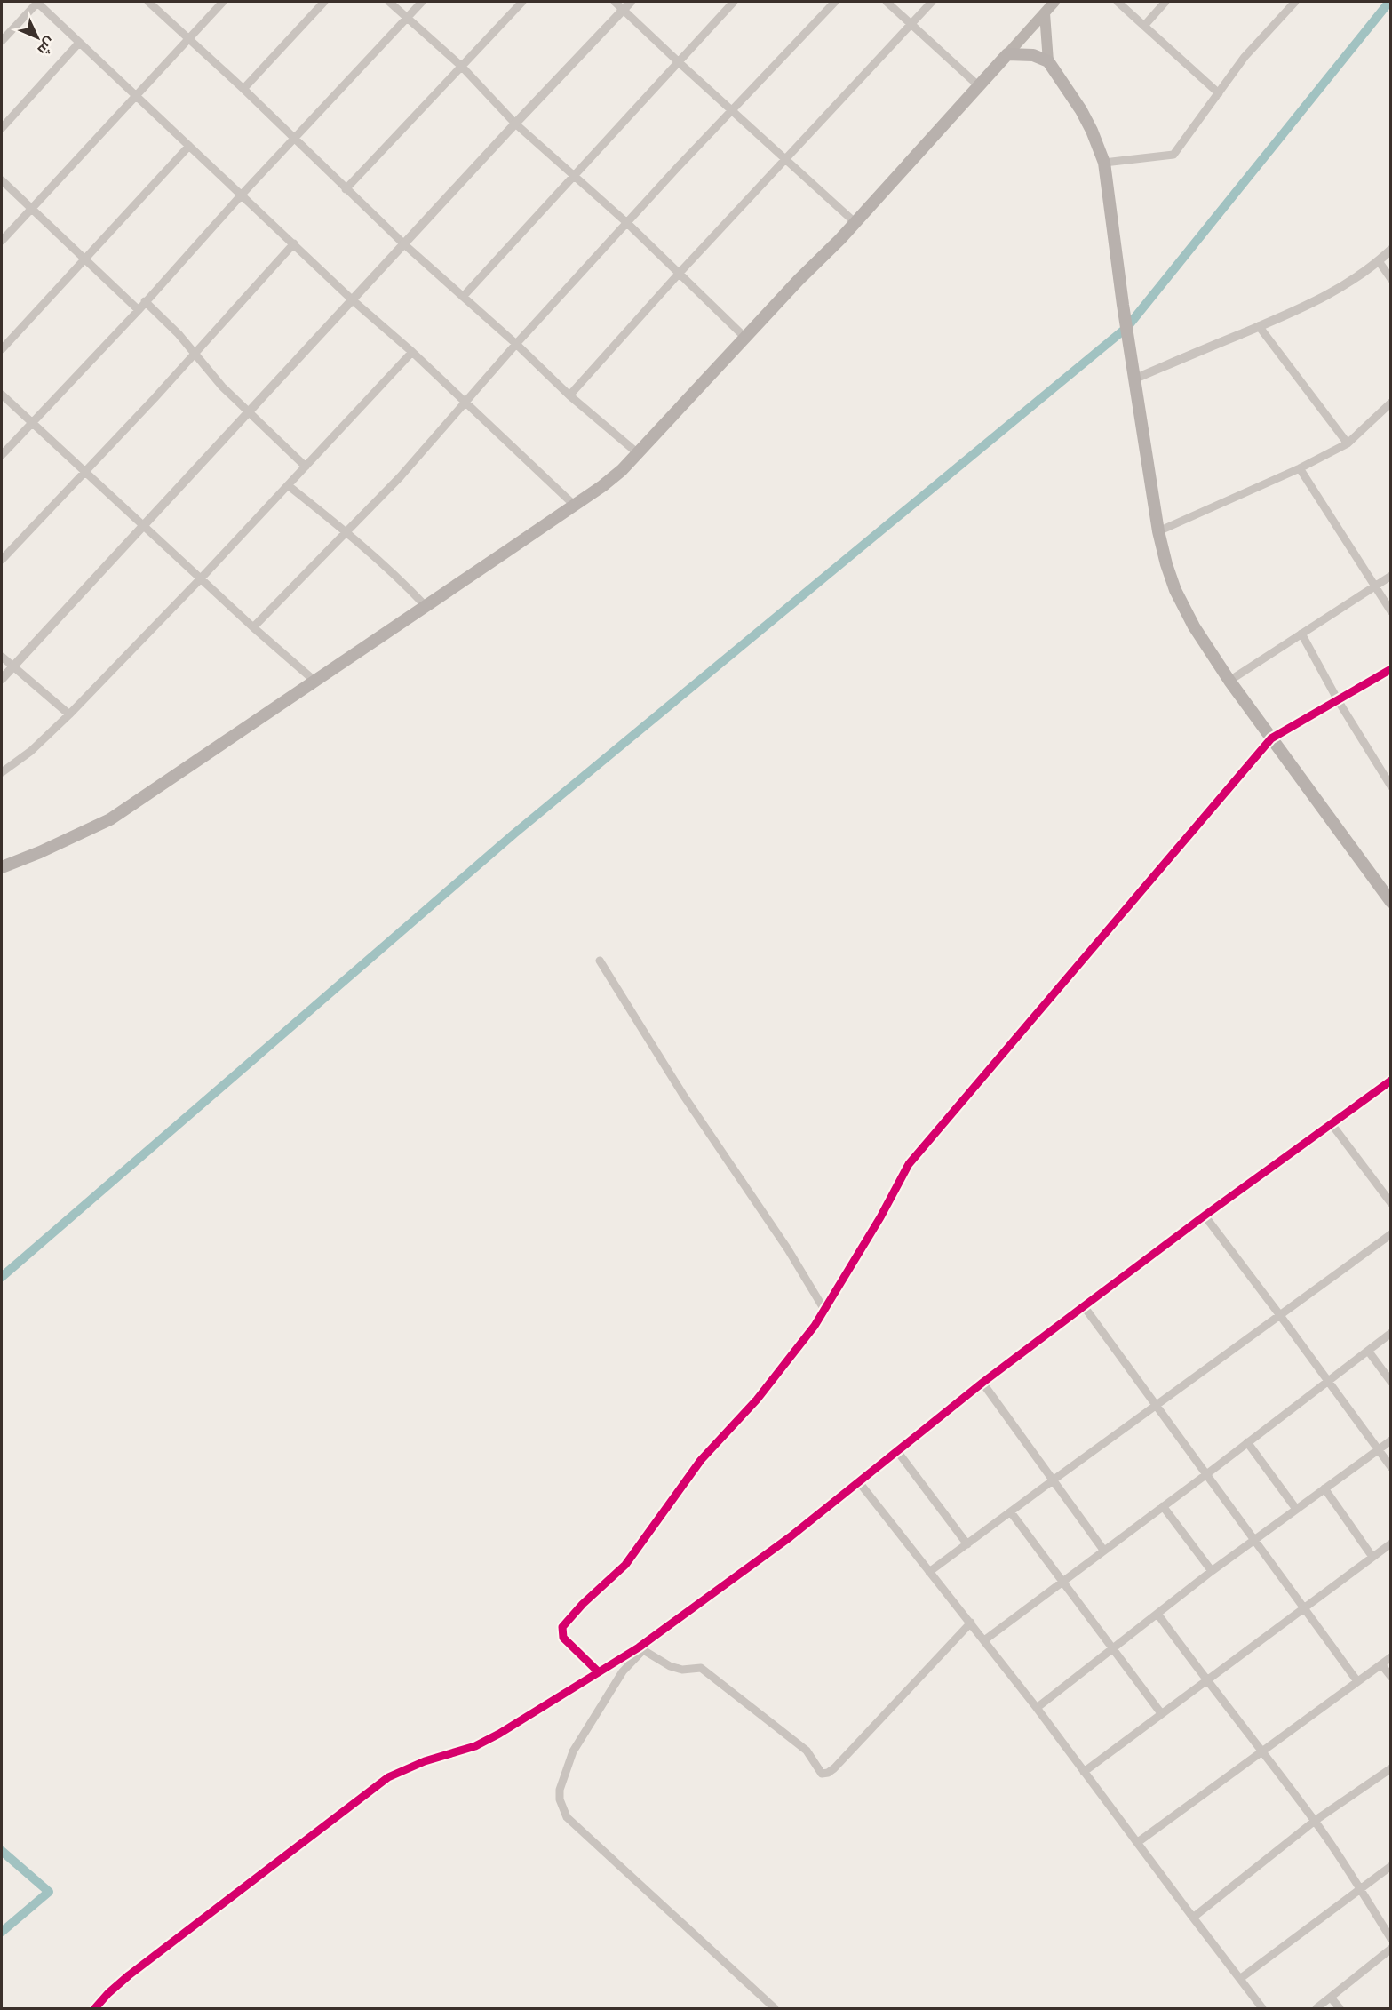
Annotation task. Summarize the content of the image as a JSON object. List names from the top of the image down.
{
  "north": "bottom right"
}
